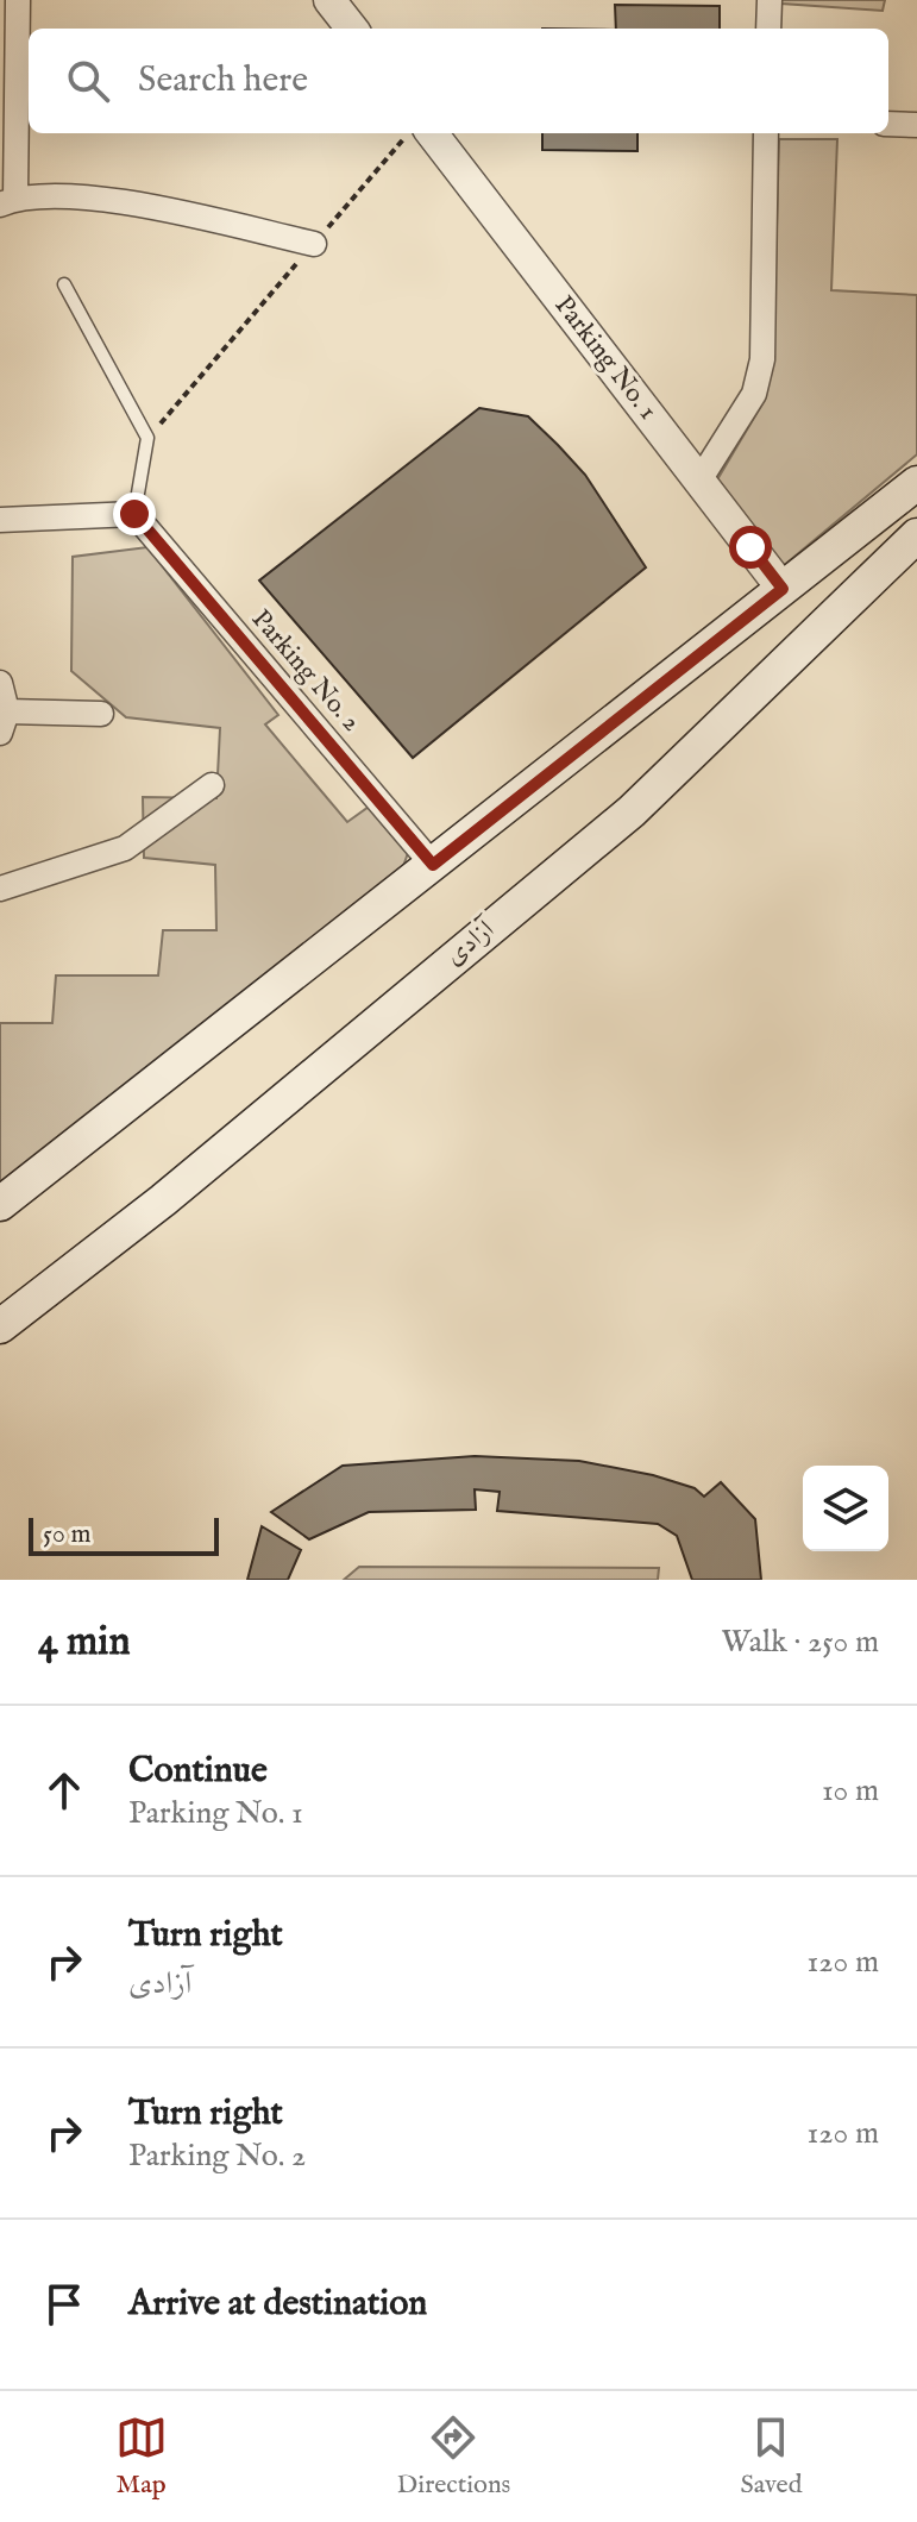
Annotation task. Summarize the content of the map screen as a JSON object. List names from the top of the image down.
{
  "streets": {
    "main road": ["آزادی"],
    "street": ["Parking No. 1", "Parking No. 2"]
  },
  "scale_bar": "50 m",
  "page": {
    "search": "Search here",
    "scale": "50 m",
    "heading": ["4 min", "Walk · 250 m"],
    "list": [
      ["Continue", "Parking No. 1", "10 m"],
      ["Turn right", "آزادی", "120 m"],
      ["Turn right", "Parking No. 2", "120 m"],
      "Arrive at destination"
    ],
    "nav": ["Map", "Directions", "Saved"]
  }
}
